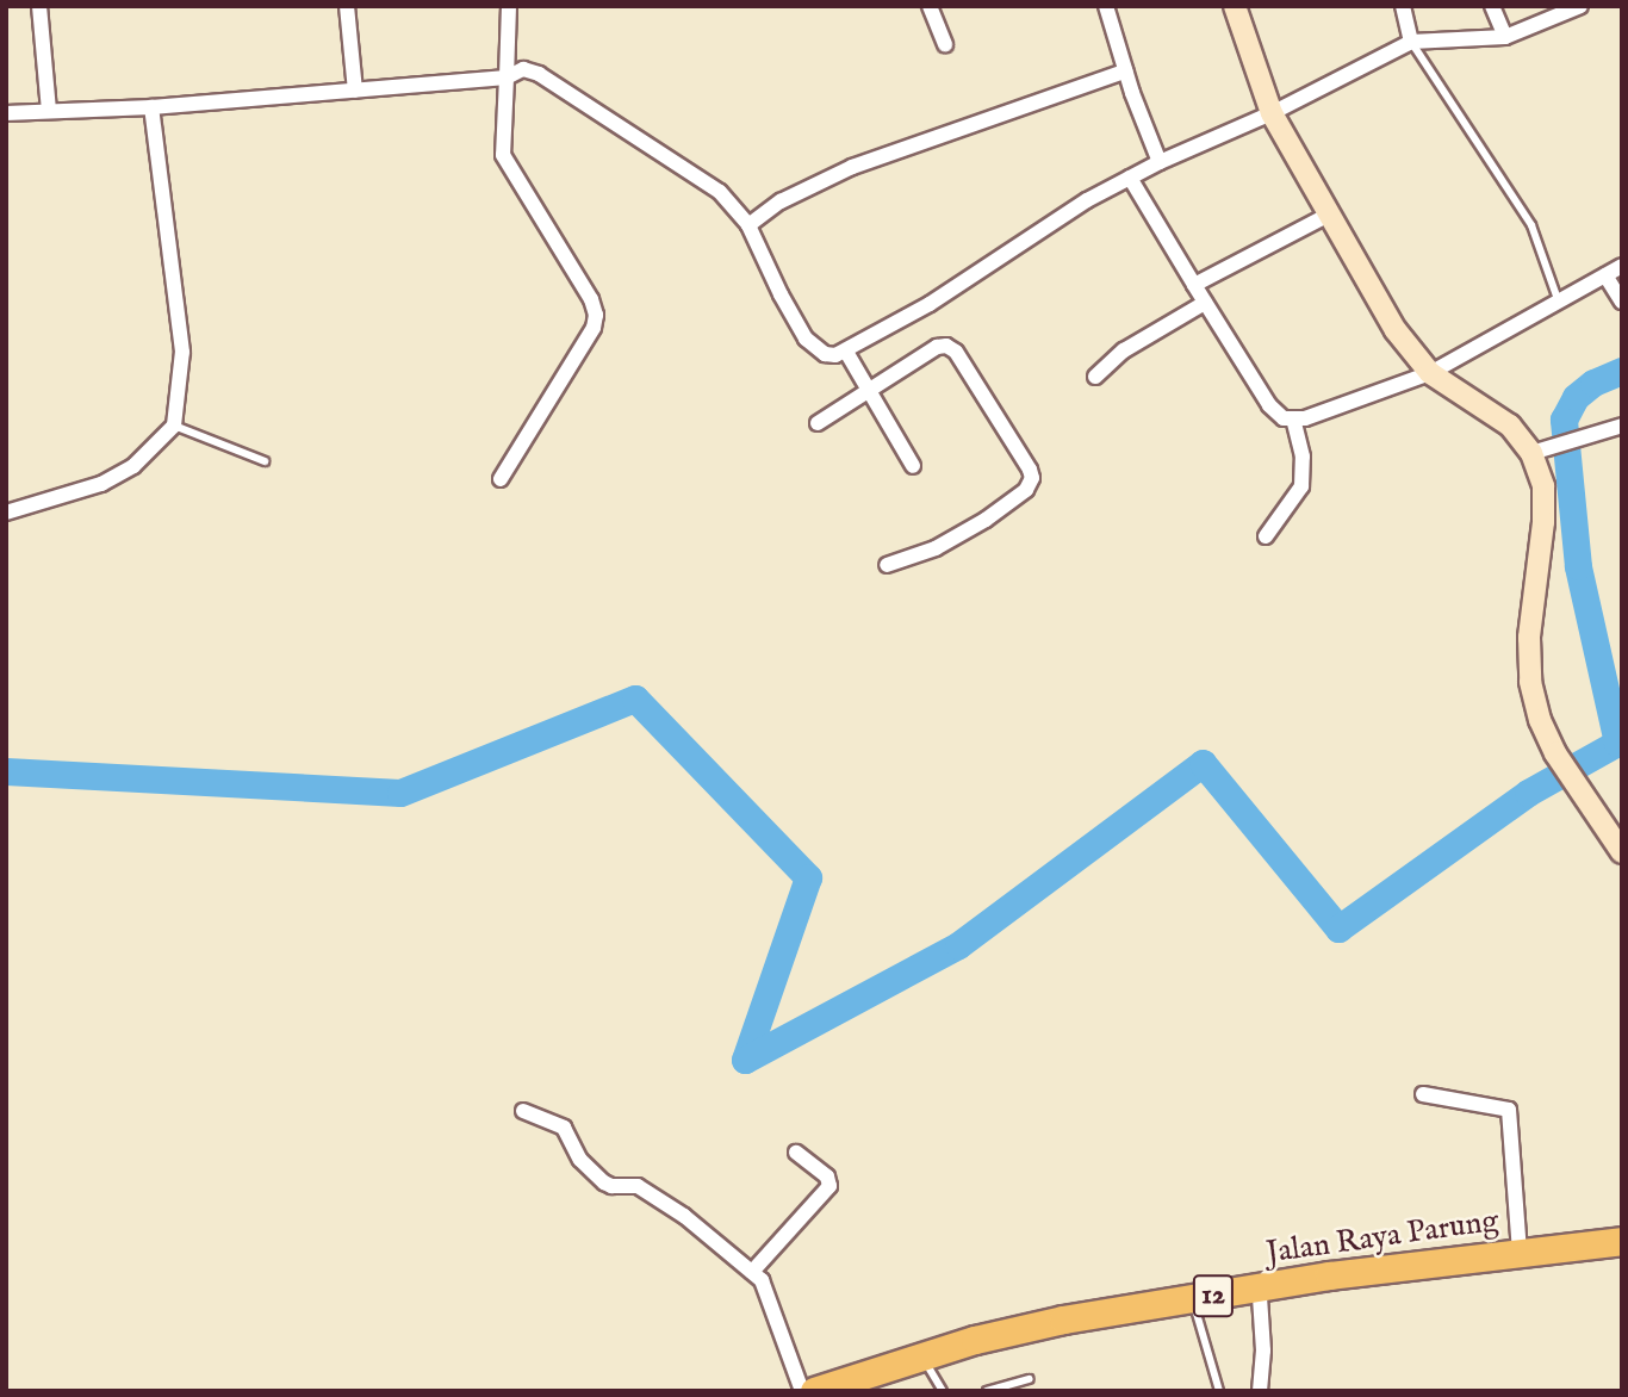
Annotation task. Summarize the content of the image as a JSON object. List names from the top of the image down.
{
  "streets": {
    "highway": ["Jalan Raya Parung", "12"]
  }
}
